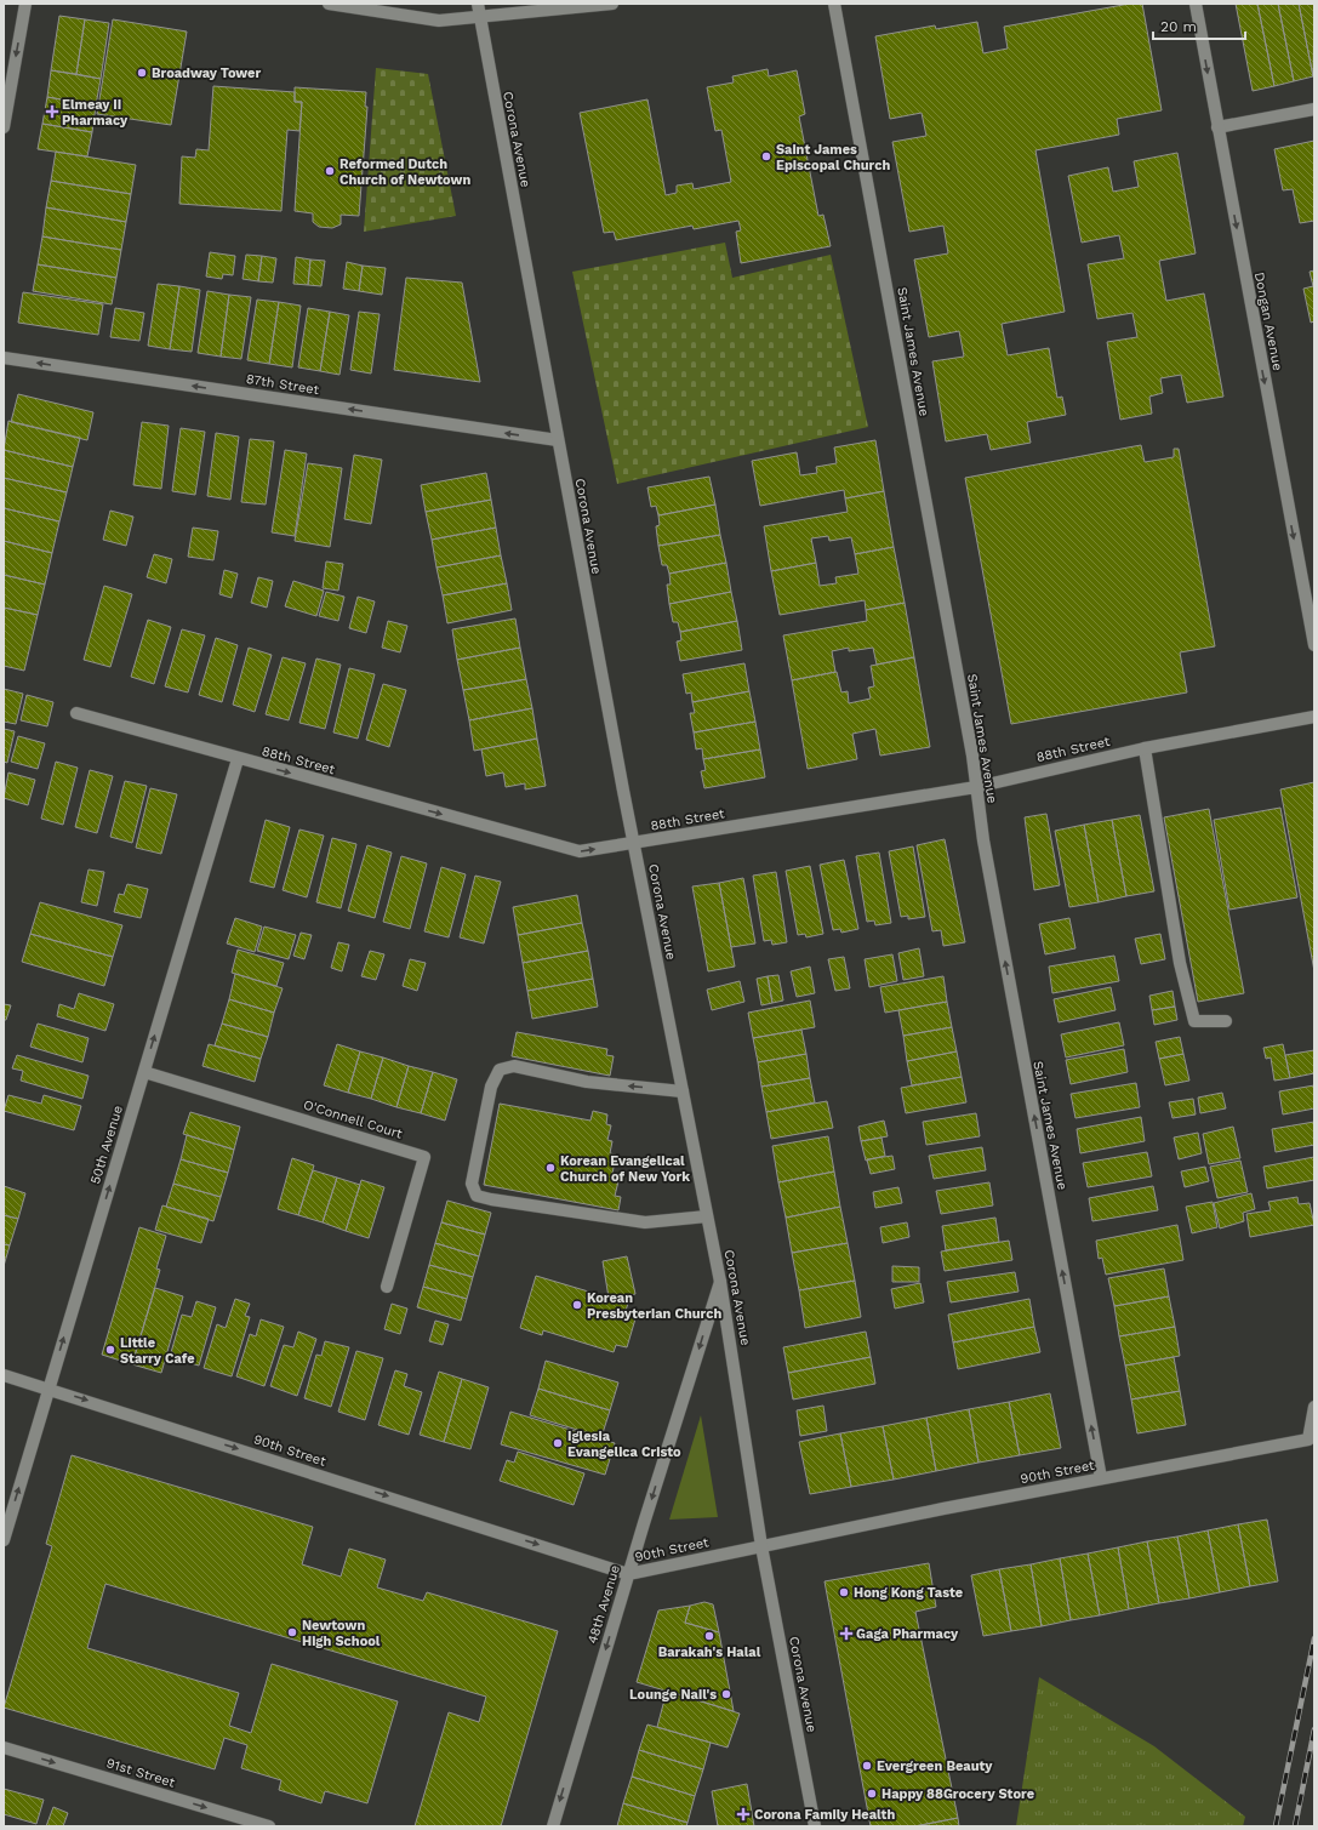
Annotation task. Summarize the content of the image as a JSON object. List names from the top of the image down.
{
  "streets": {
    "street": [
      "Corona Avenue",
      "Dongan Avenue",
      "Saint James Avenue",
      "87th Street",
      "88th Street",
      "O'Connell Court",
      "50th Avenue",
      "90th Street",
      "48th Avenue",
      "91st Street"
    ]
  },
  "crossings": [
    ["Corona Avenue", "87th Street"],
    ["Corona Avenue", "88th Street"],
    ["Corona Avenue", "90th Street"],
    ["Corona Avenue", "48th Avenue"],
    ["Saint James Avenue", "88th Street"],
    ["Saint James Avenue", "90th Street"],
    ["88th Street", "50th Avenue"],
    ["O'Connell Court", "50th Avenue"],
    ["50th Avenue", "90th Street"],
    ["90th Street", "48th Avenue"]
  ],
  "one_way": [
    "Dongan Avenue",
    "Saint James Avenue",
    "87th Street",
    "50th Avenue",
    "90th Street",
    "48th Avenue",
    "91st Street"
  ],
  "places": {
    "other": [
      "Broadway Tower",
      "Saint James Episcopal Church",
      "Reformed Dutch Church of Newtown",
      "Korean Evangelical Church of New York",
      "Korean Presbyterian Church",
      "Little Starry Cafe",
      "Iglesia Evangelica Cristo",
      "Hong Kong Taste",
      "Newtown High School",
      "Barakah's Halal",
      "Lounge Nail's",
      "Evergreen Beauty",
      "Happy 88Grocery Store"
    ],
    "health": ["Elmeay II Pharmacy", "Gaga Pharmacy", "Corona Family Health"]
  },
  "scale_bar": "20 m"
}
